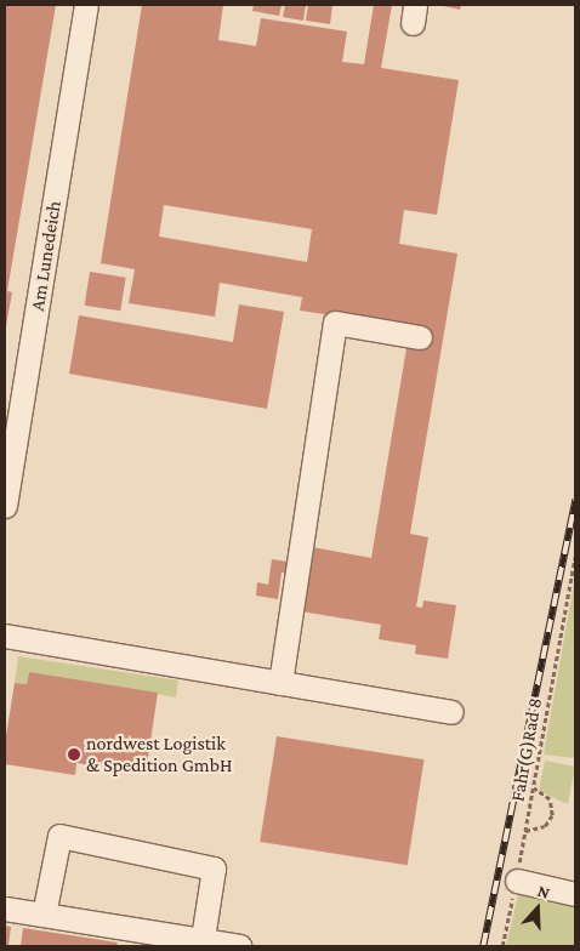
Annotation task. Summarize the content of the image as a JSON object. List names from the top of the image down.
{
  "streets": {
    "street": ["Am Lunedeich"],
    "path": ["Fahr(G)Rad 8"]
  },
  "places": ["nordwest Logistik & Spedition GmbH"],
  "north": "top"
}
